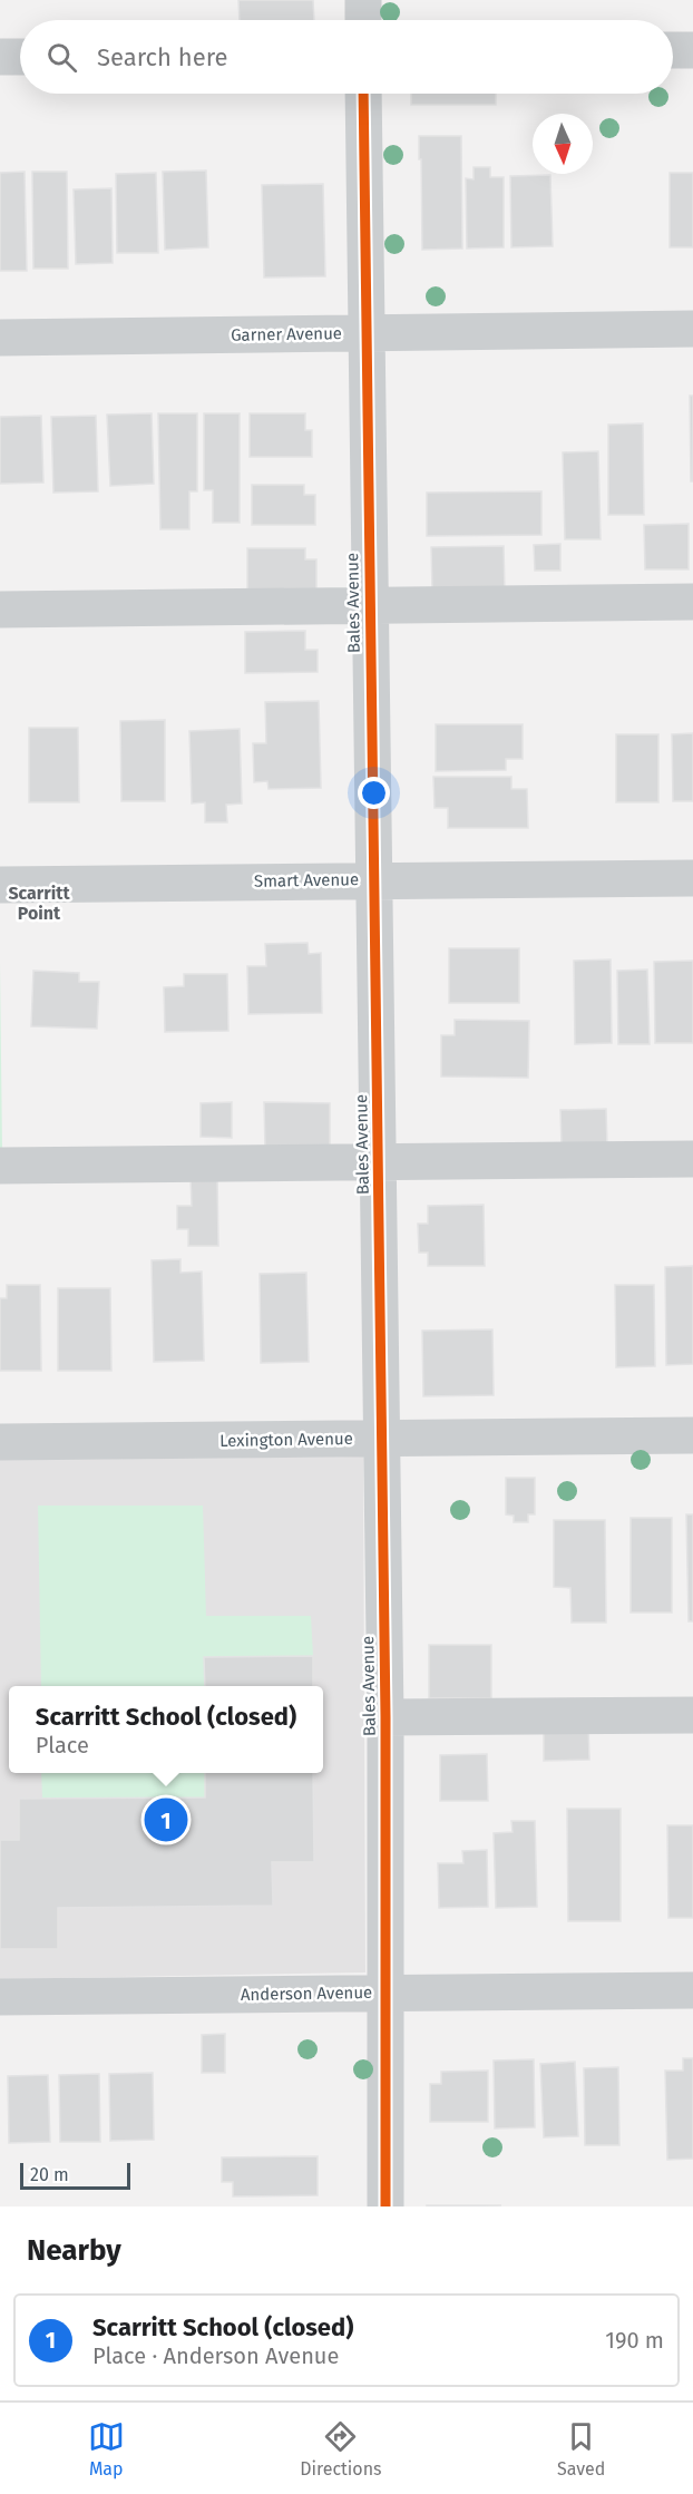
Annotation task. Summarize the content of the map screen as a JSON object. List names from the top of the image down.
{
  "streets": {
    "street": [
      "Garner Avenue",
      "Bales Avenue",
      "Smart Avenue",
      "Lexington Avenue",
      "Anderson Avenue"
    ]
  },
  "crossings": [
    ["Garner Avenue", "Bales Avenue"],
    ["Bales Avenue", "Smart Avenue"],
    ["Bales Avenue", "Lexington Avenue"],
    ["Bales Avenue", "Anderson Avenue"]
  ],
  "districts": ["Scarritt Point"],
  "scale_bar": "20 m",
  "north": "bottom",
  "page": {
    "search": "Search here",
    "popup": ["Scarritt School (closed)", "Place"],
    "pins": "1",
    "scale": "20 m",
    "heading": "Nearby",
    "list": [
      {
        "mark": "1",
        "name": "Scarritt School (closed)",
        "note": "Place · Anderson Avenue",
        "value": "190 m"
      }
    ],
    "nav": ["Map", "Directions", "Saved"]
  }
}
